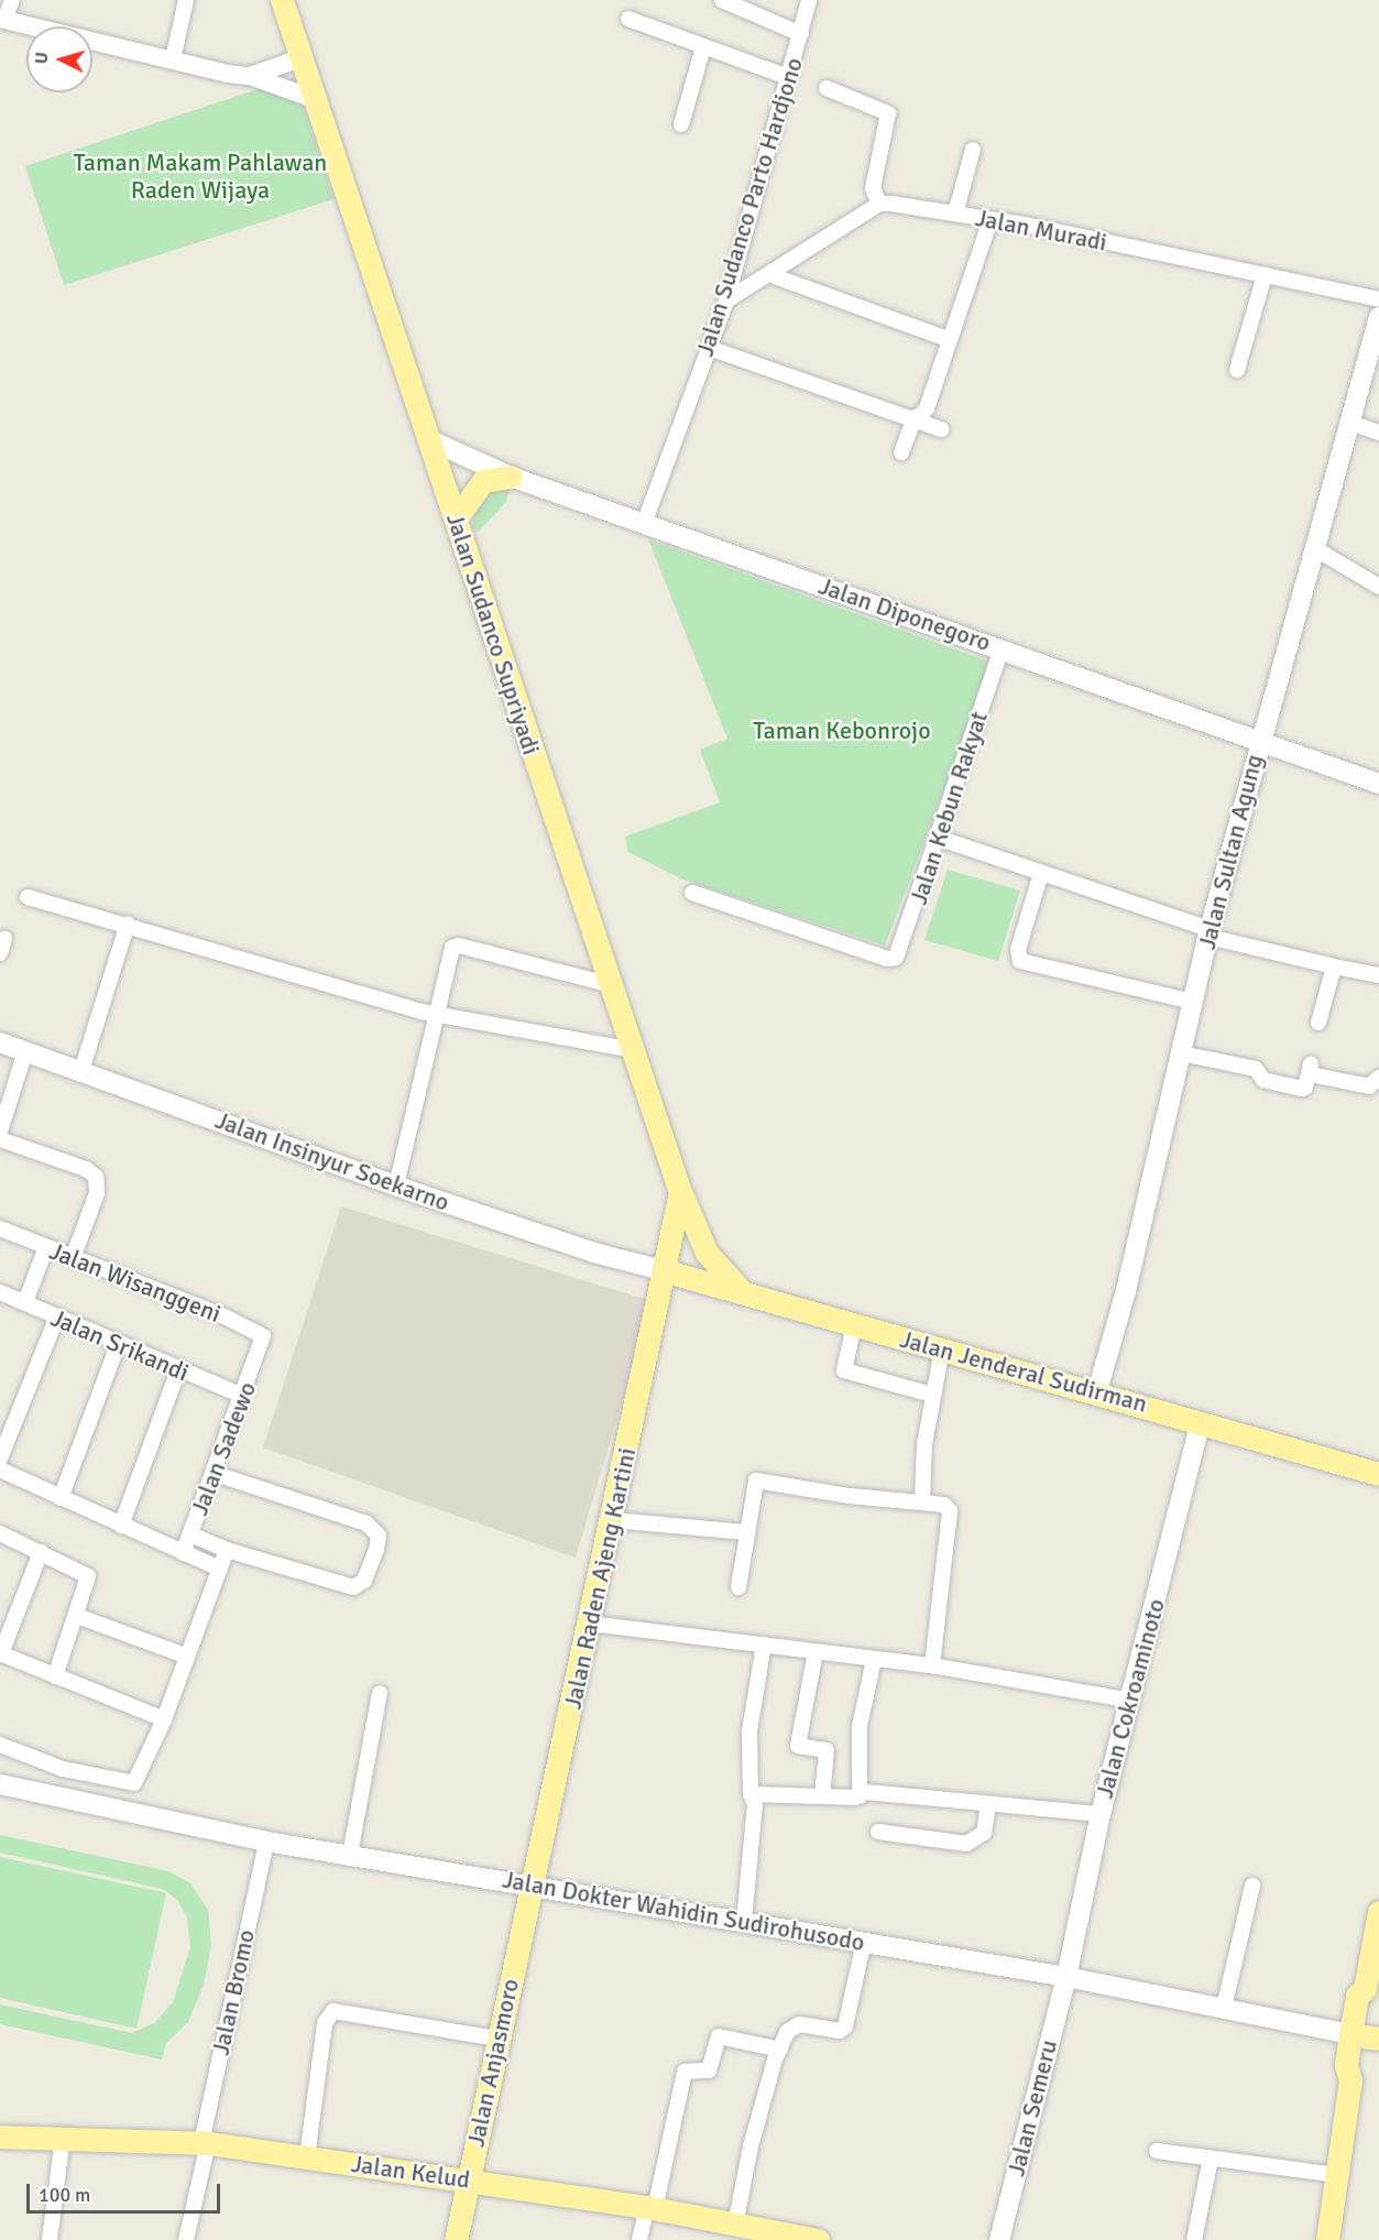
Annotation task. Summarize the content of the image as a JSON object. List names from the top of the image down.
{
  "streets": {
    "main road": [
      "Jalan Diponegoro",
      "Jalan Sudanco Supriyadi",
      "Jalan Sultan Agung",
      "Jalan Insinyur Soekarno",
      "Jalan Jenderal Sudirman",
      "Jalan Raden Ajeng Kartini",
      "Jalan Cokroaminoto",
      "Jalan Dokter Wahidin Sudirohusodo",
      "Jalan Anjasmoro",
      "Jalan Semeru",
      "Jalan Kelud"
    ],
    "street": [
      "Jalan Sudanco Parto Hardjono",
      "Jalan Muradi",
      "Jalan Kebun Rakyat",
      "Jalan Wisanggeni",
      "Jalan Srikandi",
      "Jalan Sadewo",
      "Jalan Bromo"
    ]
  },
  "crossings": [
    ["Jalan Sudanco Parto Hardjono", "Jalan Diponegoro"],
    ["Jalan Diponegoro", "Jalan Sudanco Supriyadi"],
    ["Jalan Diponegoro", "Jalan Kebun Rakyat"],
    ["Jalan Diponegoro", "Jalan Sultan Agung"],
    ["Jalan Sudanco Supriyadi", "Jalan Insinyur Soekarno"],
    ["Jalan Sudanco Supriyadi", "Jalan Jenderal Sudirman"],
    ["Jalan Sudanco Supriyadi", "Jalan Raden Ajeng Kartini"],
    ["Jalan Sultan Agung", "Jalan Jenderal Sudirman"],
    ["Jalan Insinyur Soekarno", "Jalan Jenderal Sudirman"],
    ["Jalan Insinyur Soekarno", "Jalan Raden Ajeng Kartini"],
    ["Jalan Wisanggeni", "Jalan Sadewo"],
    ["Jalan Srikandi", "Jalan Sadewo"],
    ["Jalan Jenderal Sudirman", "Jalan Raden Ajeng Kartini"],
    ["Jalan Jenderal Sudirman", "Jalan Cokroaminoto"],
    ["Jalan Raden Ajeng Kartini", "Jalan Dokter Wahidin Sudirohusodo"],
    ["Jalan Raden Ajeng Kartini", "Jalan Anjasmoro"],
    ["Jalan Cokroaminoto", "Jalan Dokter Wahidin Sudirohusodo"],
    ["Jalan Cokroaminoto", "Jalan Semeru"],
    ["Jalan Dokter Wahidin Sudirohusodo", "Jalan Bromo"],
    ["Jalan Dokter Wahidin Sudirohusodo", "Jalan Anjasmoro"],
    ["Jalan Dokter Wahidin Sudirohusodo", "Jalan Semeru"],
    ["Jalan Bromo", "Jalan Kelud"],
    ["Jalan Anjasmoro", "Jalan Kelud"]
  ],
  "parks": ["Taman Makam Pahlawan Raden Wijaya", "Taman Kebonrojo"],
  "scale_bar": "100 m",
  "north": "left"
}
